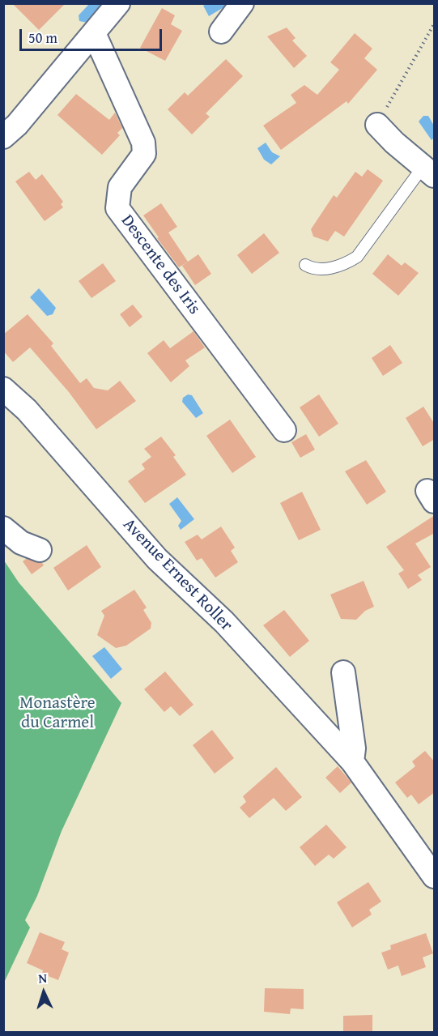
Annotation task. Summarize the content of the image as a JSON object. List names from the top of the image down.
{
  "streets": {
    "street": ["Descente des Iris", "Avenue Ernest Roller"]
  },
  "parks": ["Monastère du Carmel"],
  "scale_bar": "50 m",
  "north": "top"
}
